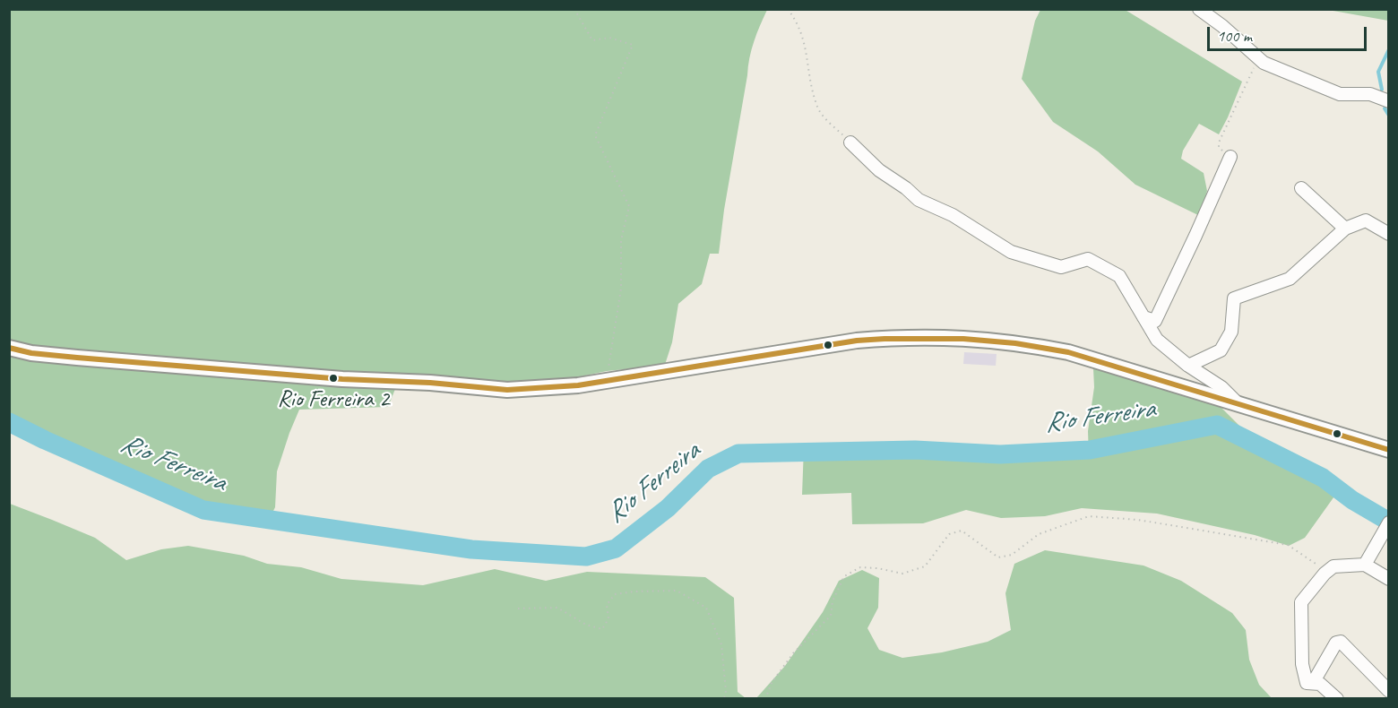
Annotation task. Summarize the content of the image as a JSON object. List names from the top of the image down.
{
  "water": ["Rio Ferreira"],
  "places": ["Rio Ferreira 2"],
  "scale_bar": "100 m"
}
